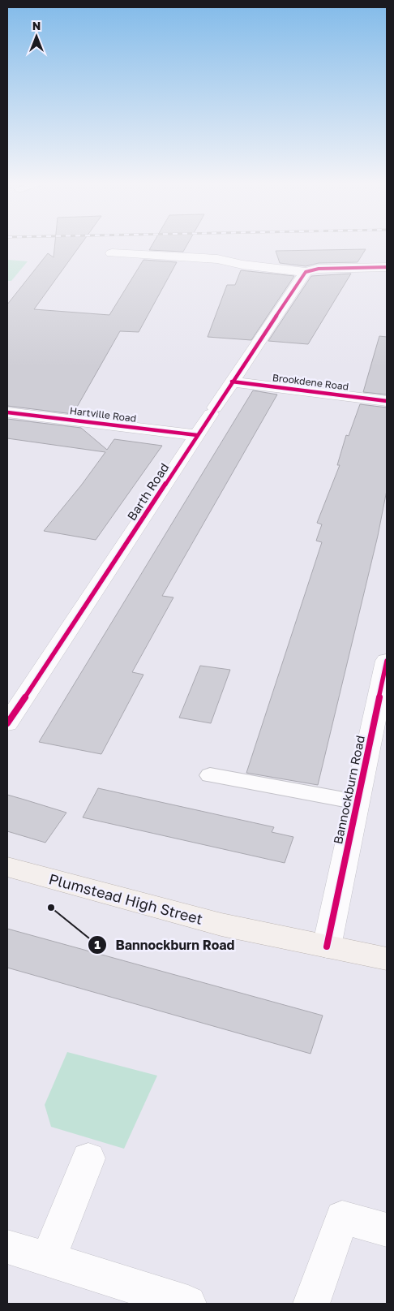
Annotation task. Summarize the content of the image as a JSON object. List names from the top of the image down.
{
  "streets": {
    "main road": ["Plumstead High Street"],
    "street": [
      "Brookdene Road",
      "Hartville Road",
      "Barth Road",
      "Bannockburn Road"
    ]
  },
  "crossings": [
    ["Brookdene Road", "Barth Road"],
    ["Hartville Road", "Barth Road"],
    ["Bannockburn Road", "Plumstead High Street"]
  ],
  "places": ["Bannockburn Road"],
  "north": "top"
}
